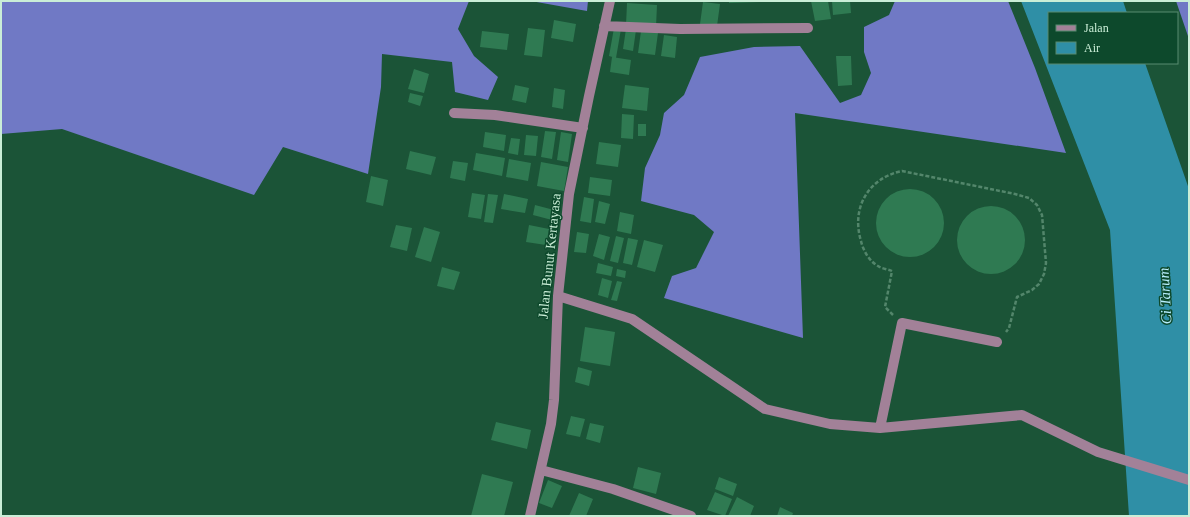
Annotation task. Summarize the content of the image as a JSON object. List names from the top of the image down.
{
  "streets": {
    "street": ["Jalan Bunut Kertayasa"]
  },
  "water": ["Ci Tarum"],
  "legend": ["Jalan", "Air"]
}
